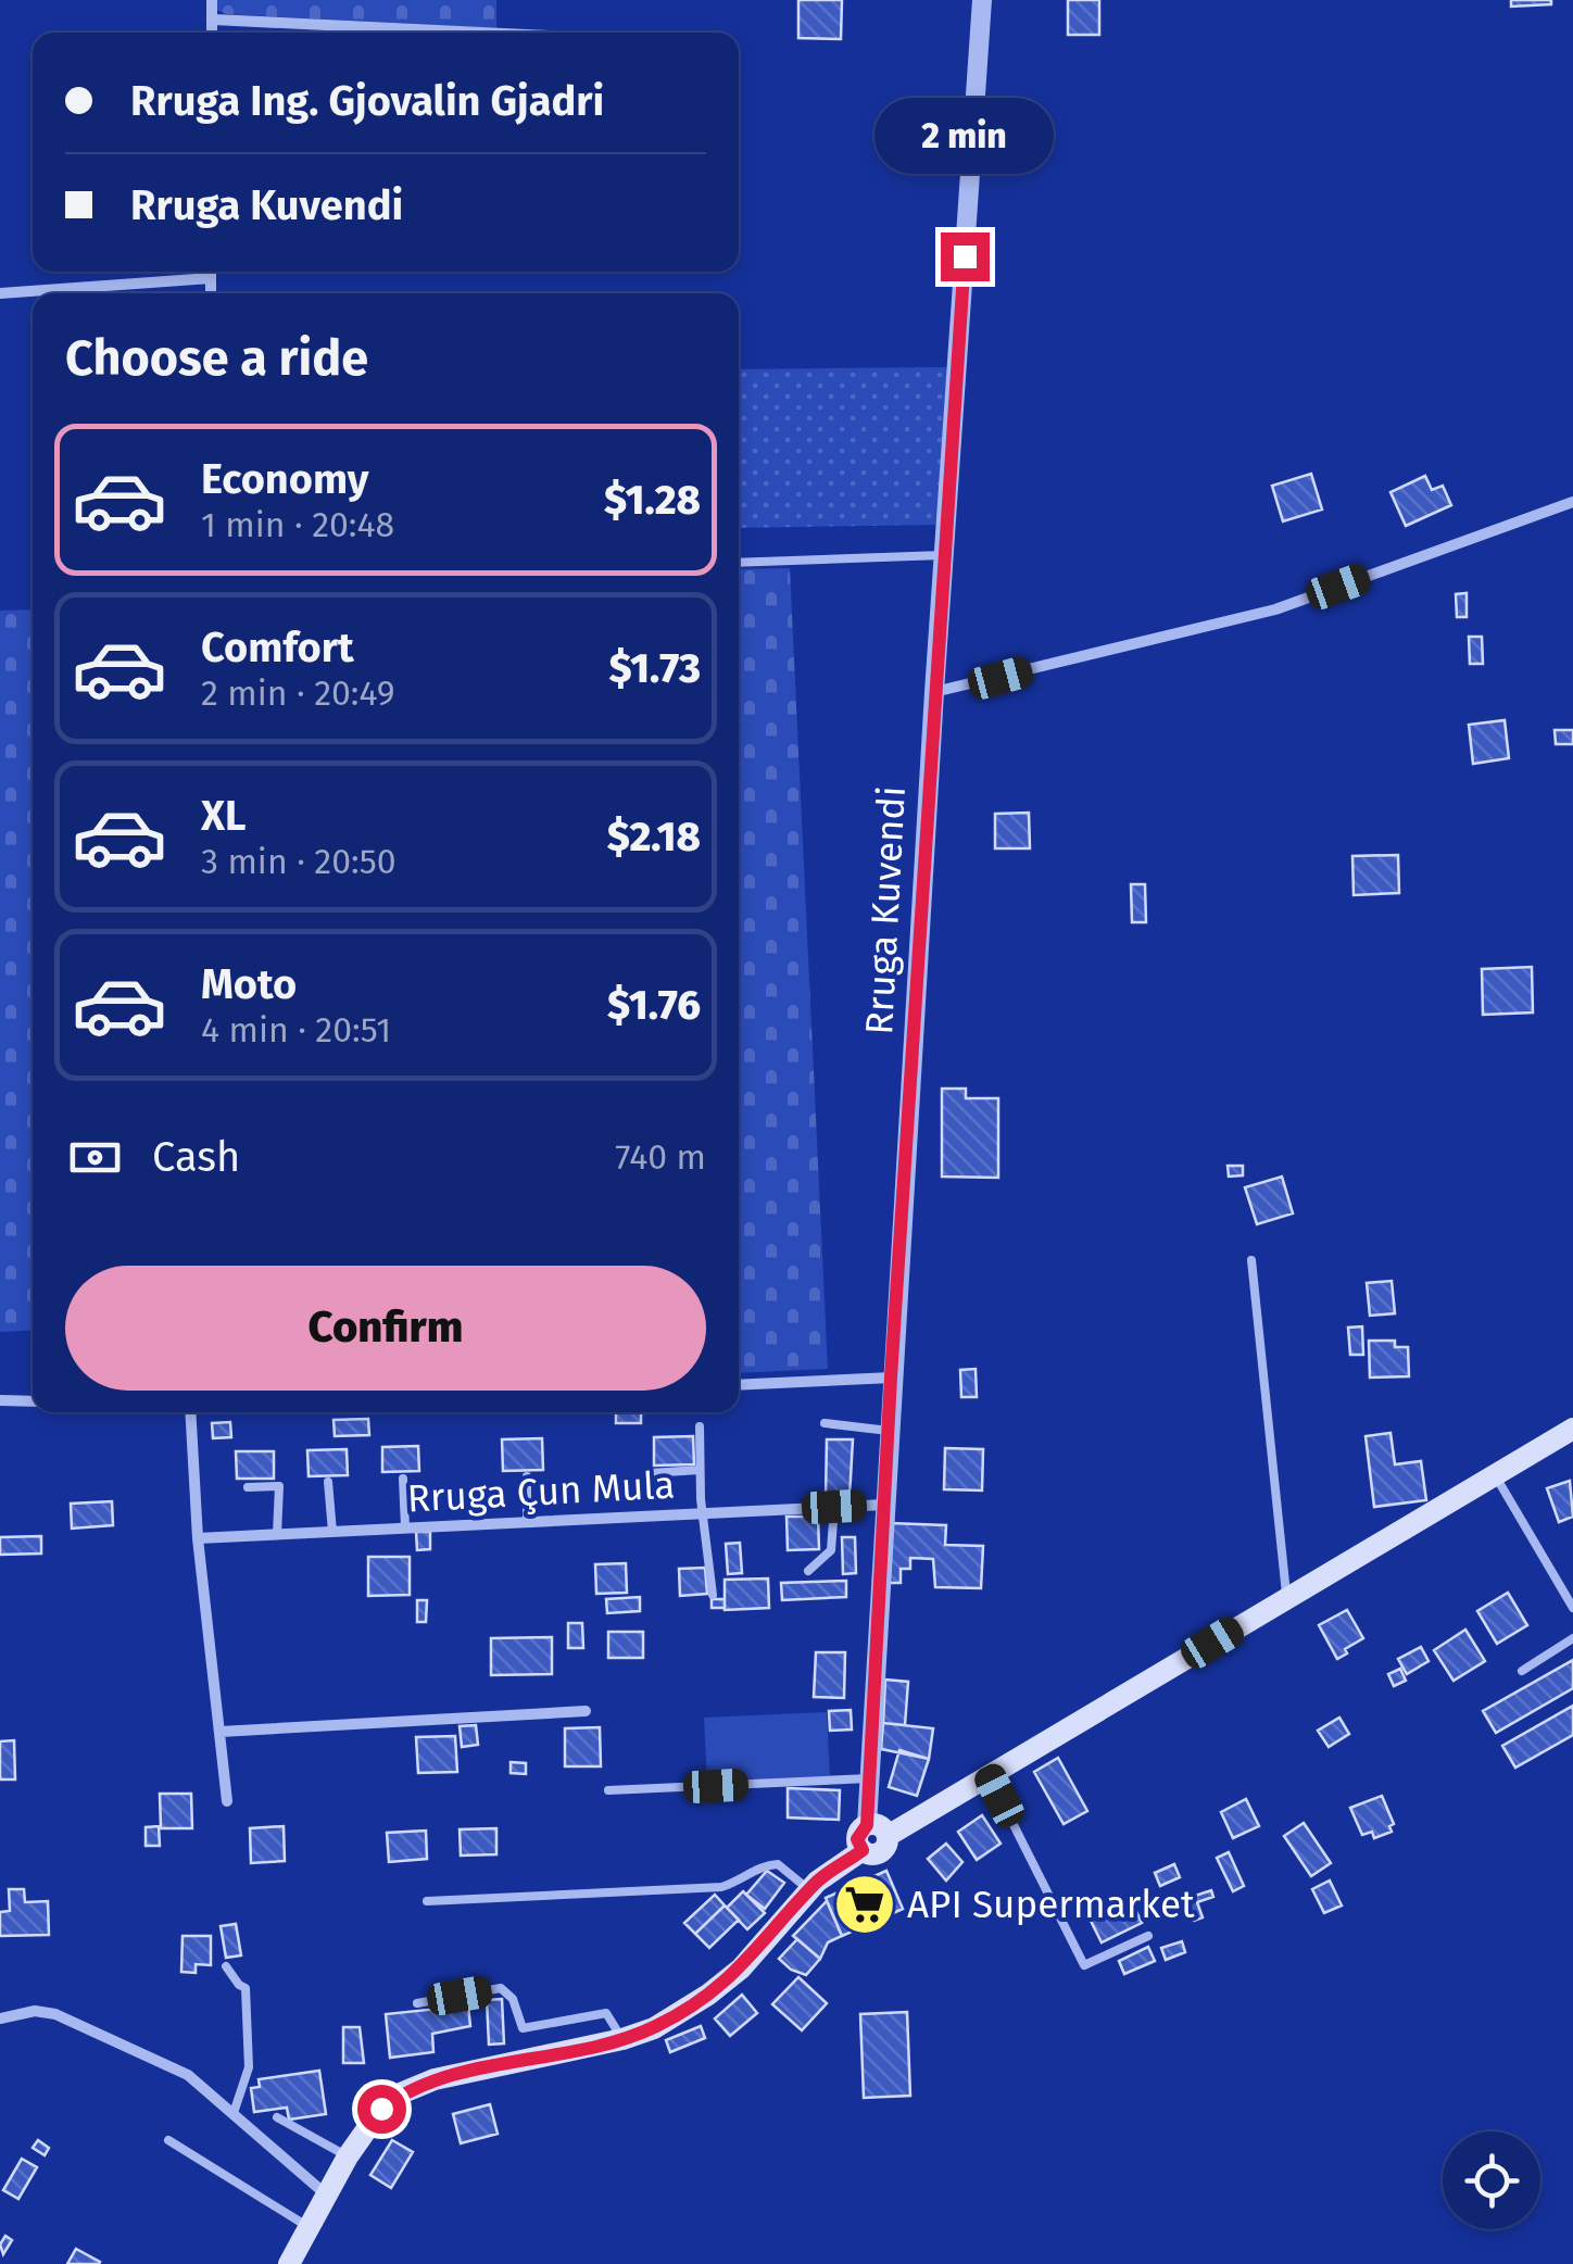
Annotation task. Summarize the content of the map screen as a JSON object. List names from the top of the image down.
{
  "streets": {
    "street": ["Rruga Kuvendi", "Rruga Çun Mula"]
  },
  "crossings": [
    ["Rruga Kuvendi", "Rruga Çun Mula"]
  ],
  "places": {
    "supermarket": ["API Supermarket"]
  },
  "page": {
    "banner": ["Rruga Ing. Gjovalin Gjadri", "Rruga Kuvendi"],
    "bubble": "2 min",
    "heading": "Choose a ride",
    "list": [
      {
        "name": "Economy",
        "note": "1 min · 20:48",
        "value": "$1.28"
      },
      {
        "name": "Comfort",
        "note": "2 min · 20:49",
        "value": "$1.73"
      },
      {
        "name": "XL",
        "note": "3 min · 20:50",
        "value": "$2.18"
      },
      {
        "name": "Moto",
        "note": "4 min · 20:51",
        "value": "$1.76"
      }
    ],
    "pay": ["Cash", "740 m"],
    "buttons": "Confirm"
  }
}
